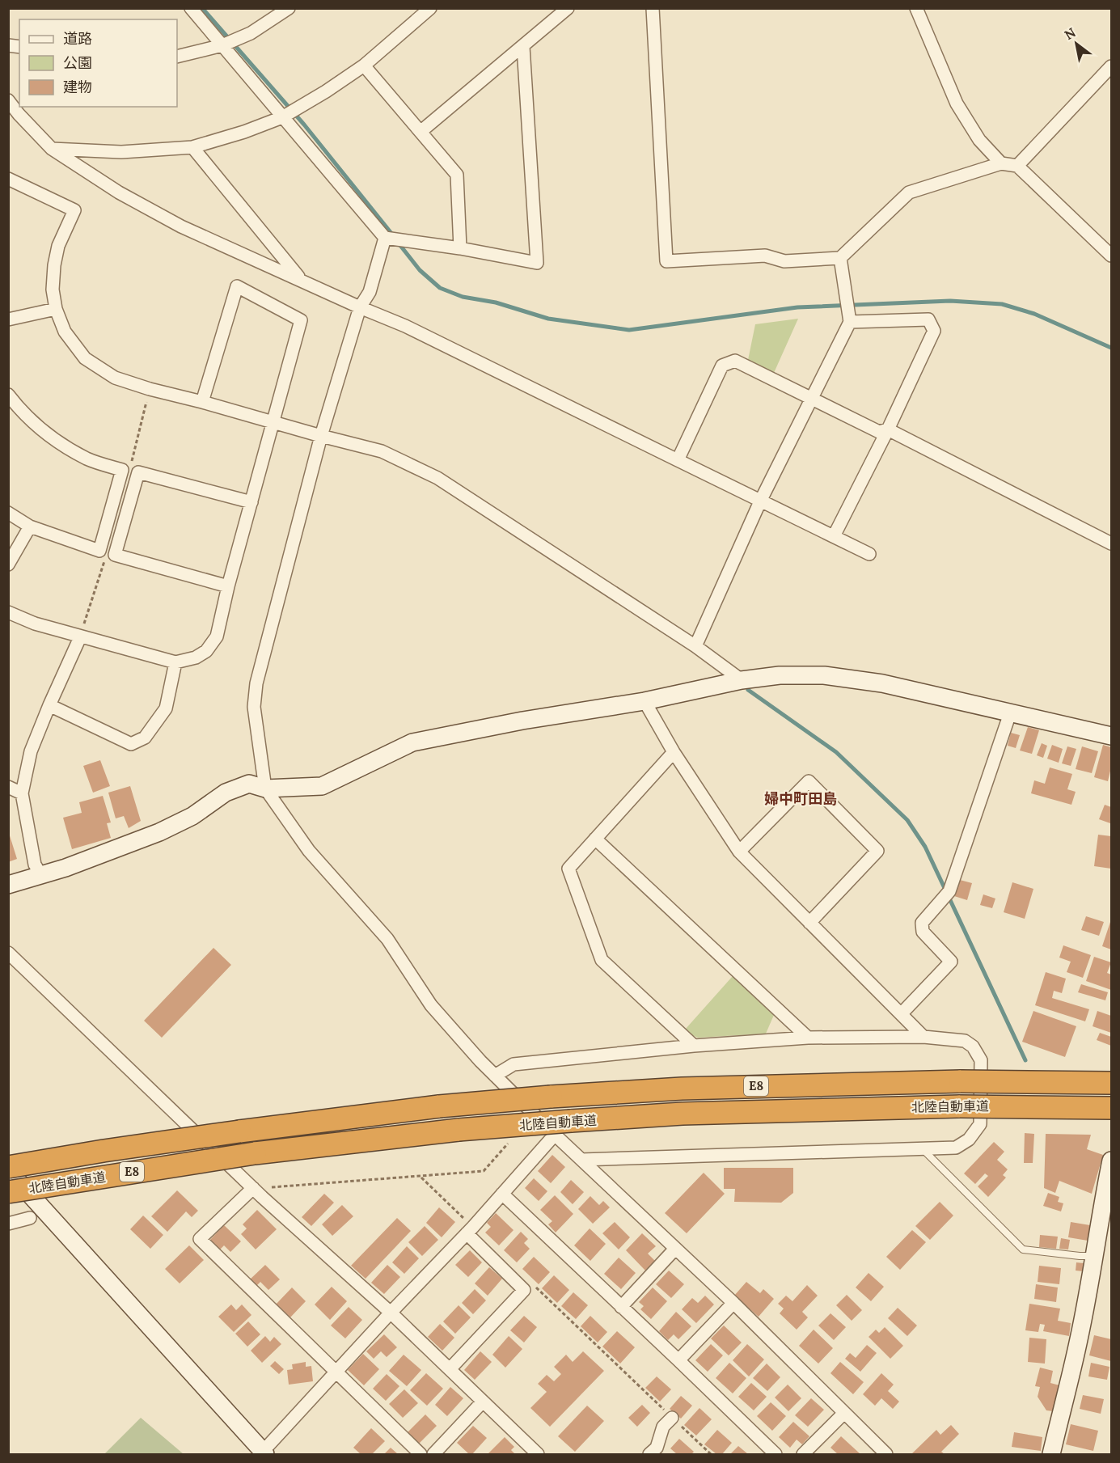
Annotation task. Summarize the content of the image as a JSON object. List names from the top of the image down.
{
  "streets": {
    "highway": ["E8", "北陸自動車道"]
  },
  "districts": ["婦中町田島"],
  "legend": ["道路", "公園", "建物"],
  "north": "top left"
}
